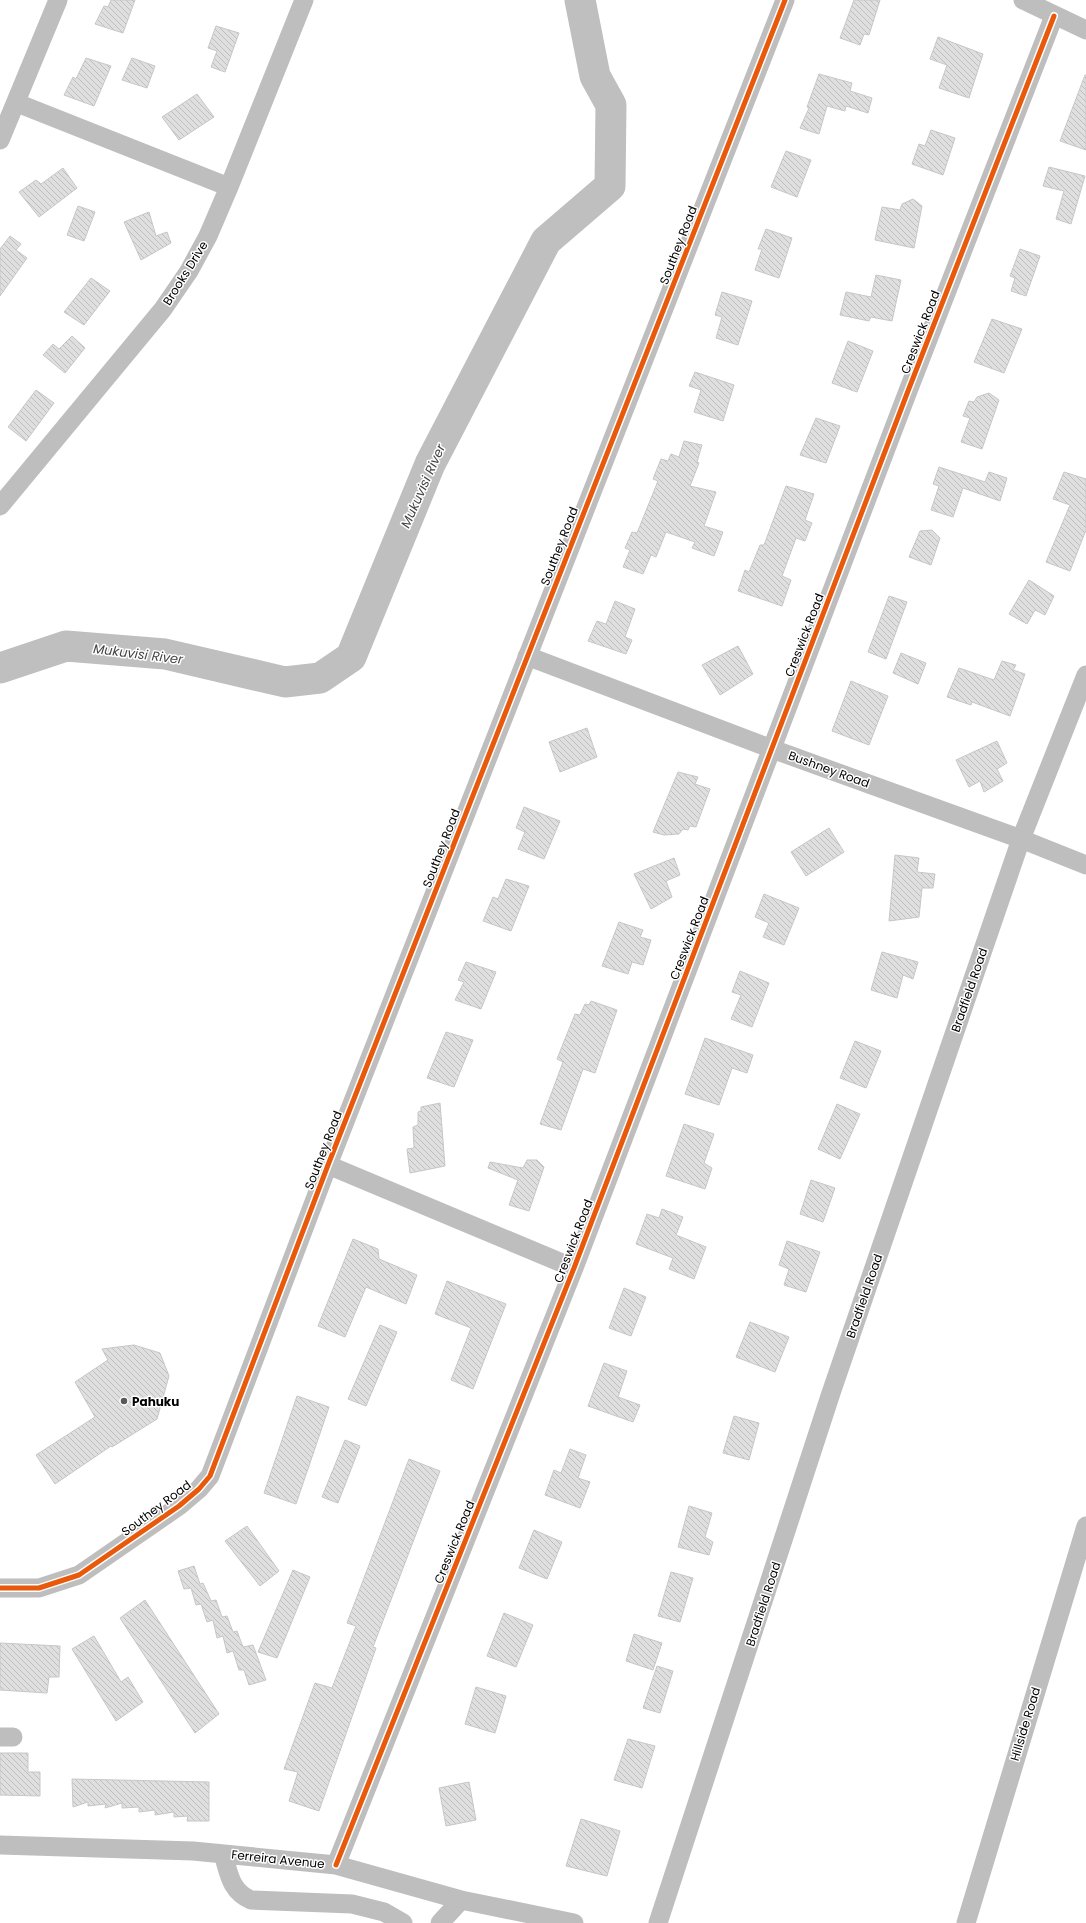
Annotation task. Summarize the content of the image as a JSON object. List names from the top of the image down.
{
  "streets": {
    "street": [
      "Southey Road",
      "Brooks Drive",
      "Creswick Road",
      "Bushney Road",
      "Bradfield Road",
      "Hillside Road",
      "Ferreira Avenue"
    ]
  },
  "crossings": [
    ["Southey Road", "Bushney Road"],
    ["Creswick Road", "Bushney Road"],
    ["Creswick Road", "Ferreira Avenue"],
    ["Bushney Road", "Bradfield Road"]
  ],
  "water": ["Mukuvisi River"],
  "places": ["Pahuku"]
}
